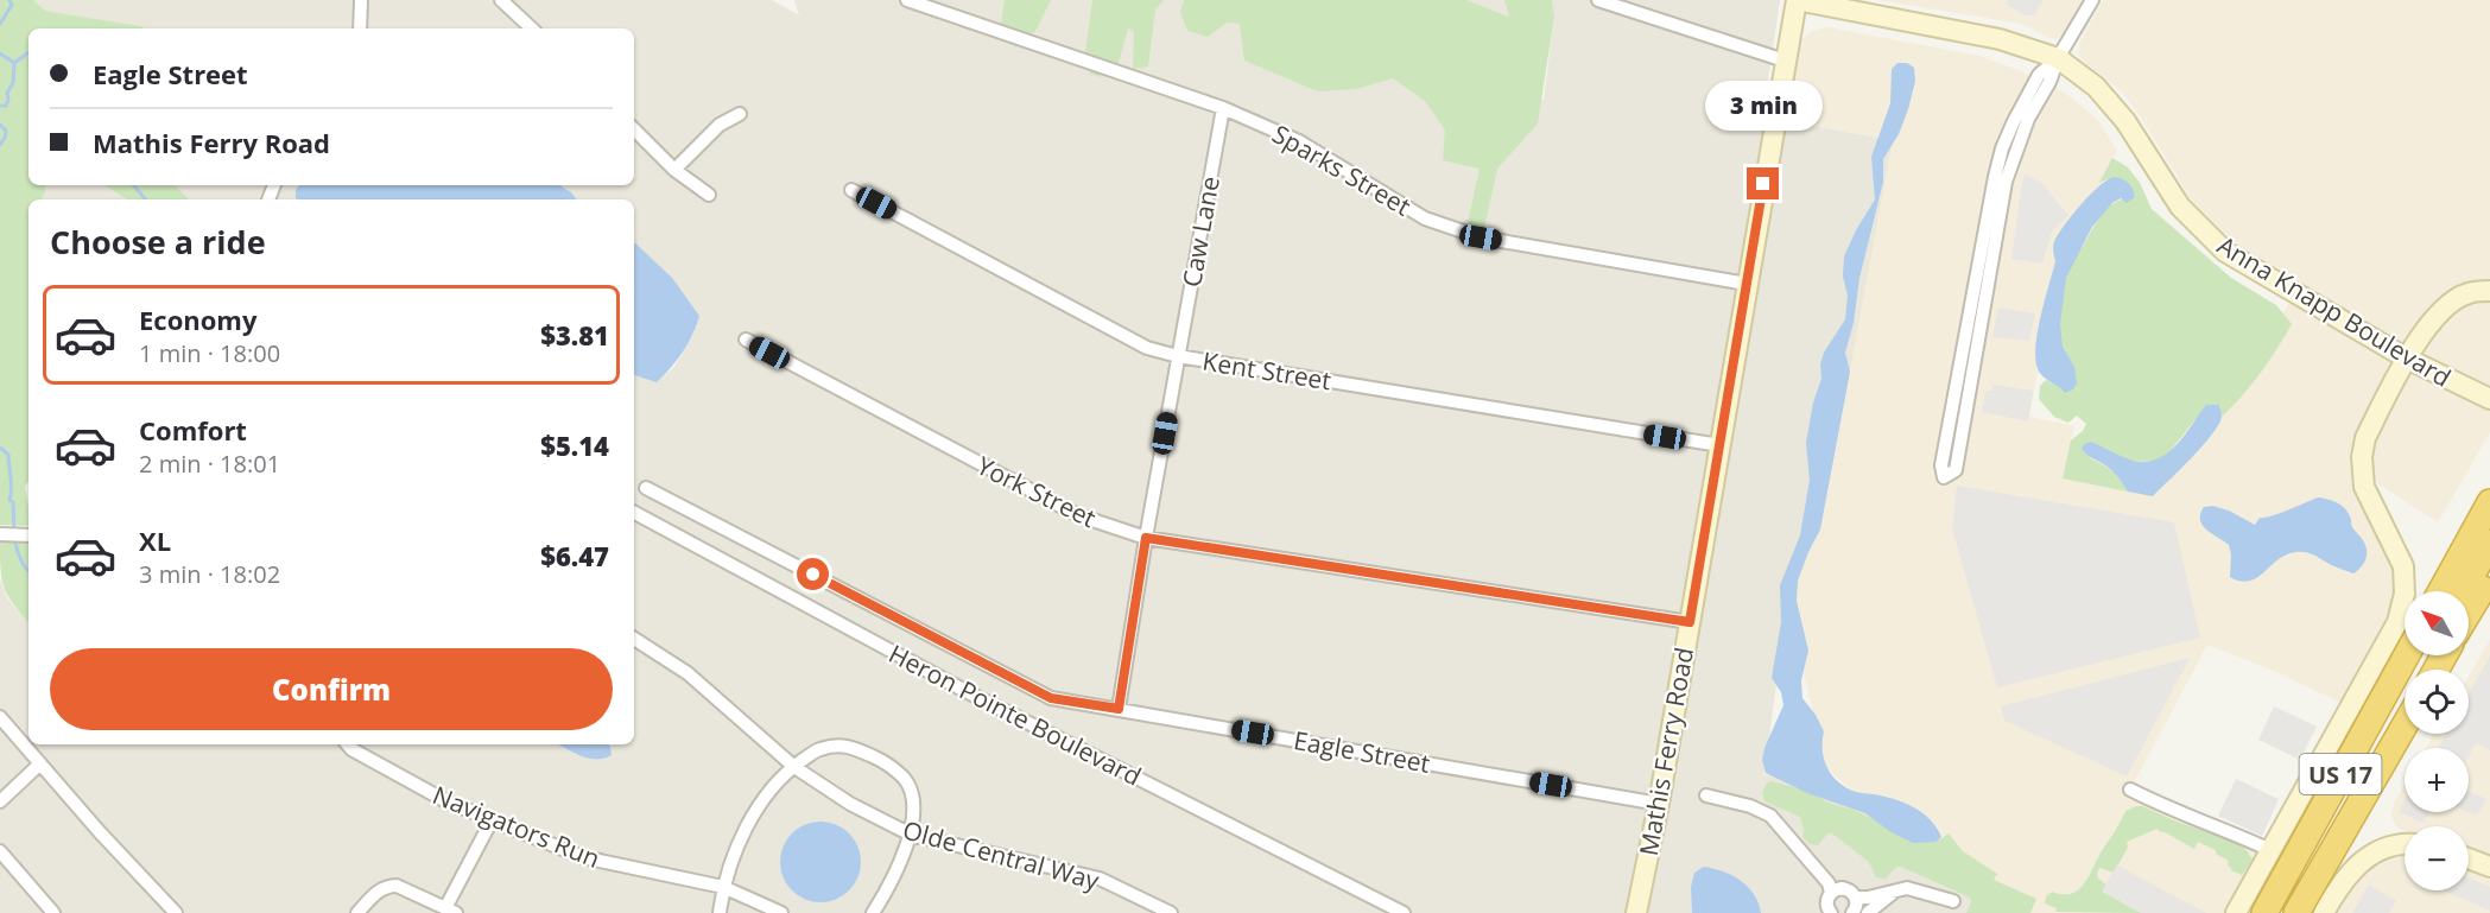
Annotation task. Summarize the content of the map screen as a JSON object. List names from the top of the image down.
{
  "streets": {
    "highway": ["US 17"],
    "street": [
      "Sparks Street",
      "Caw Lane",
      "Anna Knapp Boulevard",
      "Kent Street",
      "York Street",
      "Heron Pointe Boulevard",
      "Eagle Street",
      "Mathis Ferry Road",
      "Navigators Run",
      "Olde Central Way"
    ]
  },
  "crossings": [
    ["Sparks Street", "Caw Lane"],
    ["Sparks Street", "Mathis Ferry Road"],
    ["Caw Lane", "Kent Street"],
    ["Caw Lane", "York Street"],
    ["Caw Lane", "Eagle Street"],
    ["Anna Knapp Boulevard", "Mathis Ferry Road"],
    ["Kent Street", "Mathis Ferry Road"],
    ["York Street", "Mathis Ferry Road"],
    ["Eagle Street", "Mathis Ferry Road"]
  ],
  "north": "top left",
  "page": {
    "banner": ["Eagle Street", "Mathis Ferry Road"],
    "bubble": "3 min",
    "heading": "Choose a ride",
    "list": [
      {
        "name": "Economy",
        "note": "1 min · 18:00",
        "value": "$3.81"
      },
      {
        "name": "Comfort",
        "note": "2 min · 18:01",
        "value": "$5.14"
      },
      {
        "name": "XL",
        "note": "3 min · 18:02",
        "value": "$6.47"
      }
    ],
    "map_buttons": ["+", "−"],
    "buttons": "Confirm"
  }
}
